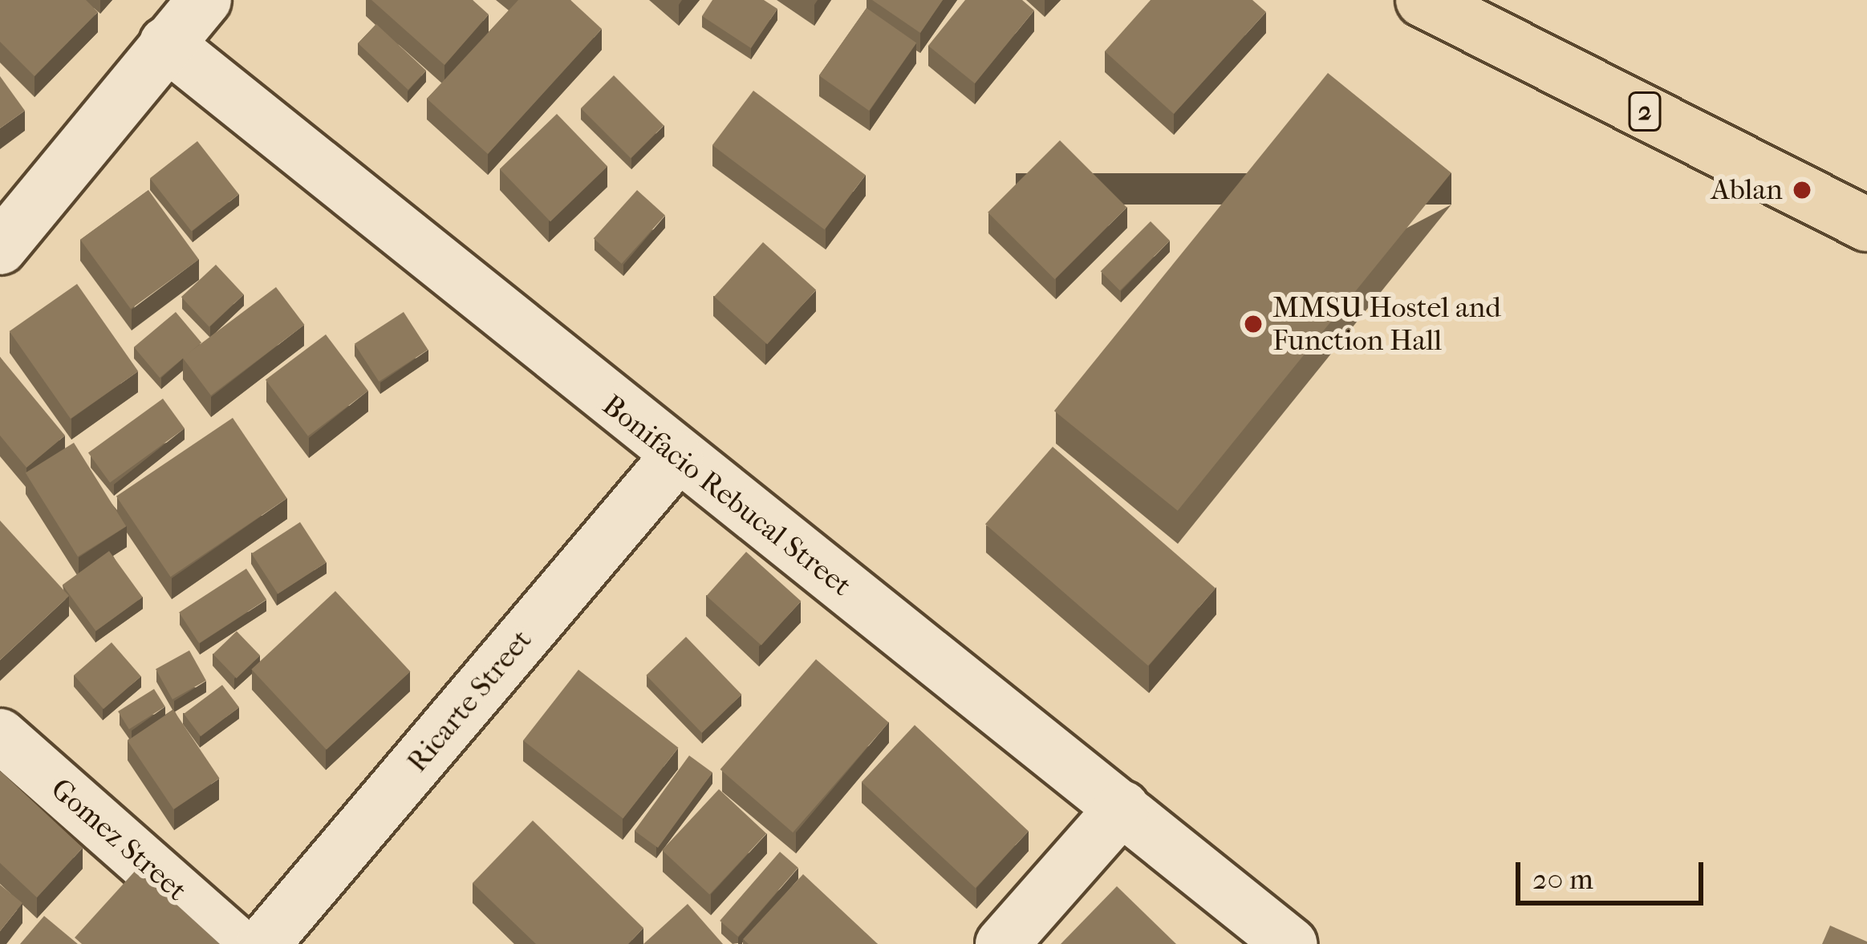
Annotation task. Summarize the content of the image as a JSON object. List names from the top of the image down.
{
  "streets": {
    "highway": ["2"],
    "street": ["Bonifacio Rebucal Street", "Ricarte Street", "Gomez Street"]
  },
  "crossings": [
    ["Bonifacio Rebucal Street", "Ricarte Street"]
  ],
  "places": ["Ablan", "MMSU Hostel and Function Hall"],
  "scale_bar": "20 m"
}
